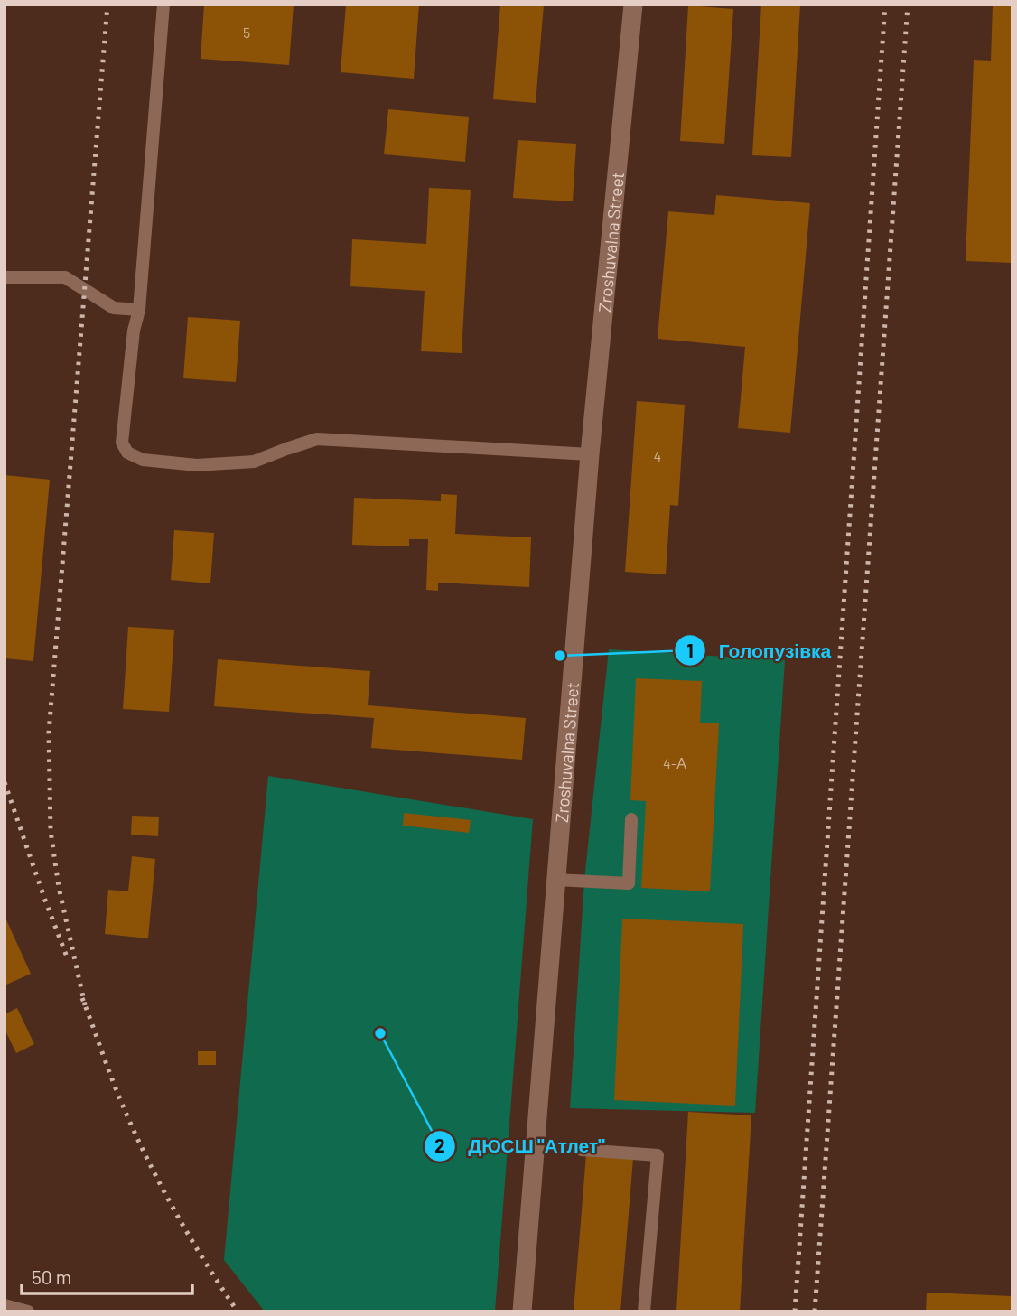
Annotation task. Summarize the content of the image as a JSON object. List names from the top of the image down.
{
  "streets": {
    "street": ["Zroshuvalna Street"]
  },
  "places": ["Голопузівка", "ДЮСШ \"Атлет\""],
  "house_numbers": ["5", "4", "4-А"],
  "scale_bar": "50 m"
}
